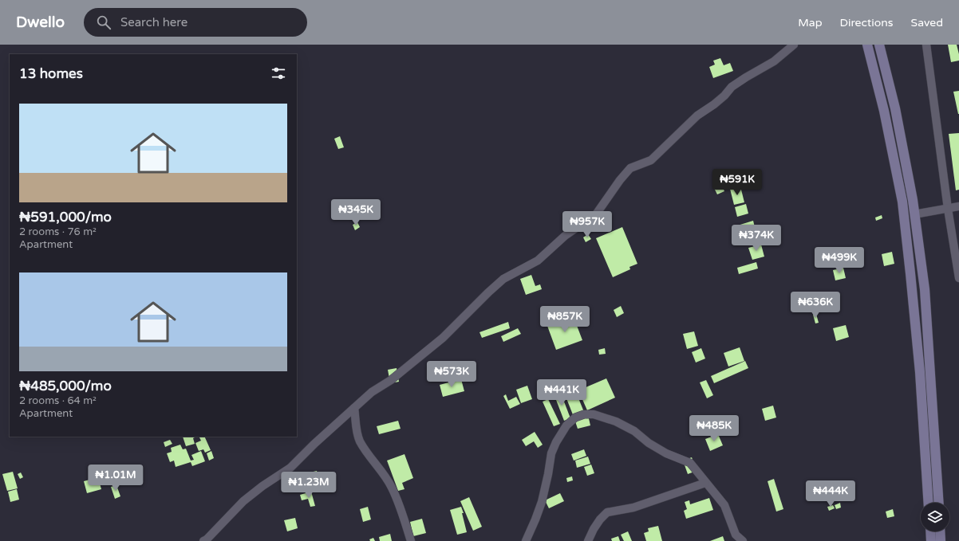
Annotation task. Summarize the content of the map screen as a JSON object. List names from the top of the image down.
{
  "page": {
    "header": "Dwello",
    "search": "Search here",
    "nav": ["Map", "Directions", "Saved"],
    "heading": "13 homes",
    "list": [
      {
        "name": "₦591,000/mo",
        "note": "2 rooms · 76 m² · Apartment"
      },
      {
        "name": "₦485,000/mo",
        "note": "2 rooms · 64 m² · Apartment"
      }
    ],
    "price": [
      "₦591K",
      "₦345K",
      "₦957K",
      "₦374K",
      "₦499K",
      "₦636K",
      "₦857K",
      "₦573K",
      "₦441K",
      "₦485K",
      "₦1.01M",
      "₦1.23M",
      "₦444K"
    ]
  }
}
